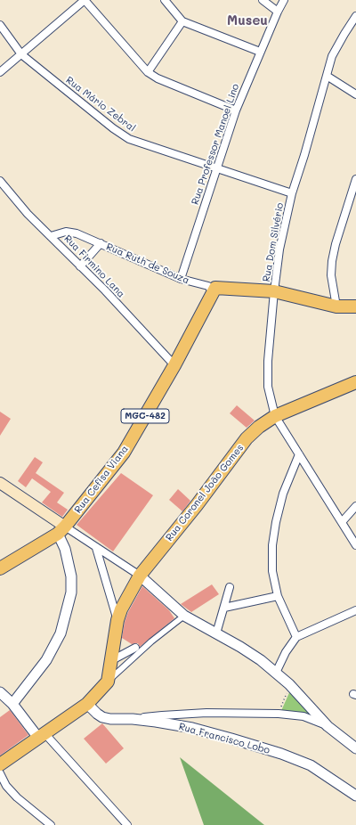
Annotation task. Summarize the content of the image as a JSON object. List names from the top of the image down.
{
  "streets": {
    "highway": [
      "Rua Ruth de Souza",
      "MGC-482",
      "Rua Cefisa Viana",
      "Rua Coronel João Gomes"
    ],
    "street": [
      "Rua Mário Zebral",
      "Rua Professor Manoel Lino",
      "Rua Dom Silvério",
      "Rua Firmino Lana",
      "Rua Francisco Lobo"
    ]
  },
  "crossings": [
    ["Rua Mário Zebral", "Rua Professor Manoel Lino"],
    ["Rua Mário Zebral", "Rua Dom Silvério"],
    ["Rua Professor Manoel Lino", "Rua Ruth de Souza"],
    ["Rua Dom Silvério", "Rua Ruth de Souza"],
    ["Rua Dom Silvério", "Rua Coronel João Gomes"],
    ["Rua Ruth de Souza", "Rua Firmino Lana"],
    ["Rua Ruth de Souza", "Rua Cefisa Viana"],
    ["Rua Firmino Lana", "Rua Cefisa Viana"]
  ],
  "districts": ["Museu"]
}
